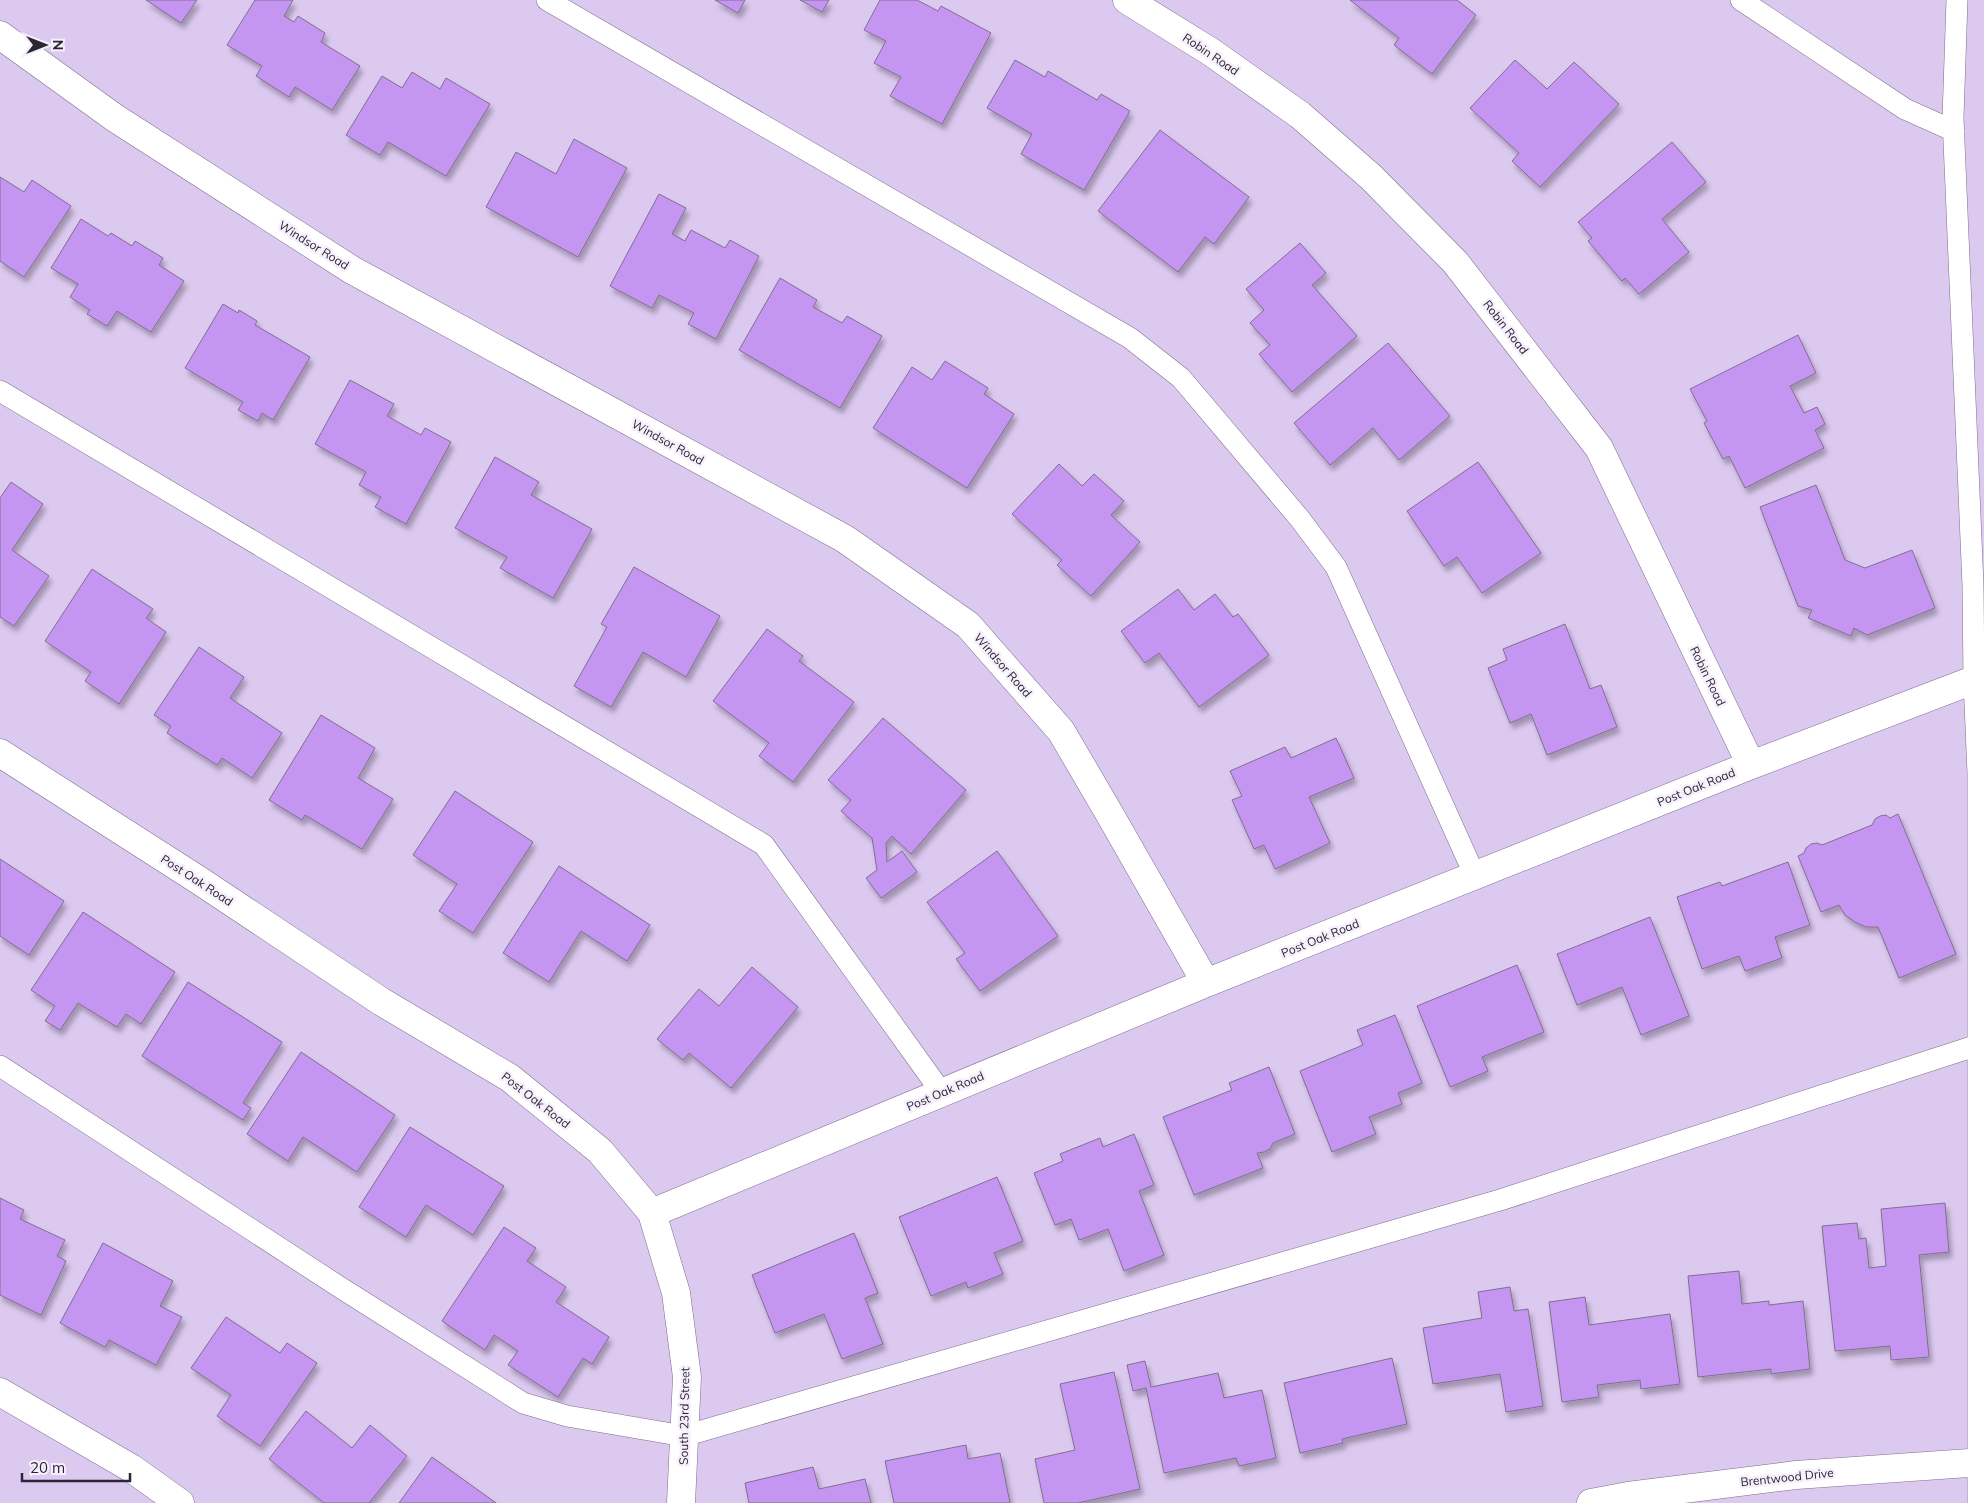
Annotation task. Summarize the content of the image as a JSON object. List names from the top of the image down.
{
  "streets": {
    "street": [
      "Robin Road",
      "Windsor Road",
      "Post Oak Road",
      "South 23rd Street",
      "Brentwood Drive"
    ]
  },
  "crossings": [
    ["Robin Road", "Post Oak Road"],
    ["Windsor Road", "Post Oak Road"],
    ["Post Oak Road", "South 23rd Street"]
  ],
  "scale_bar": "20 m",
  "north": "right"
}
